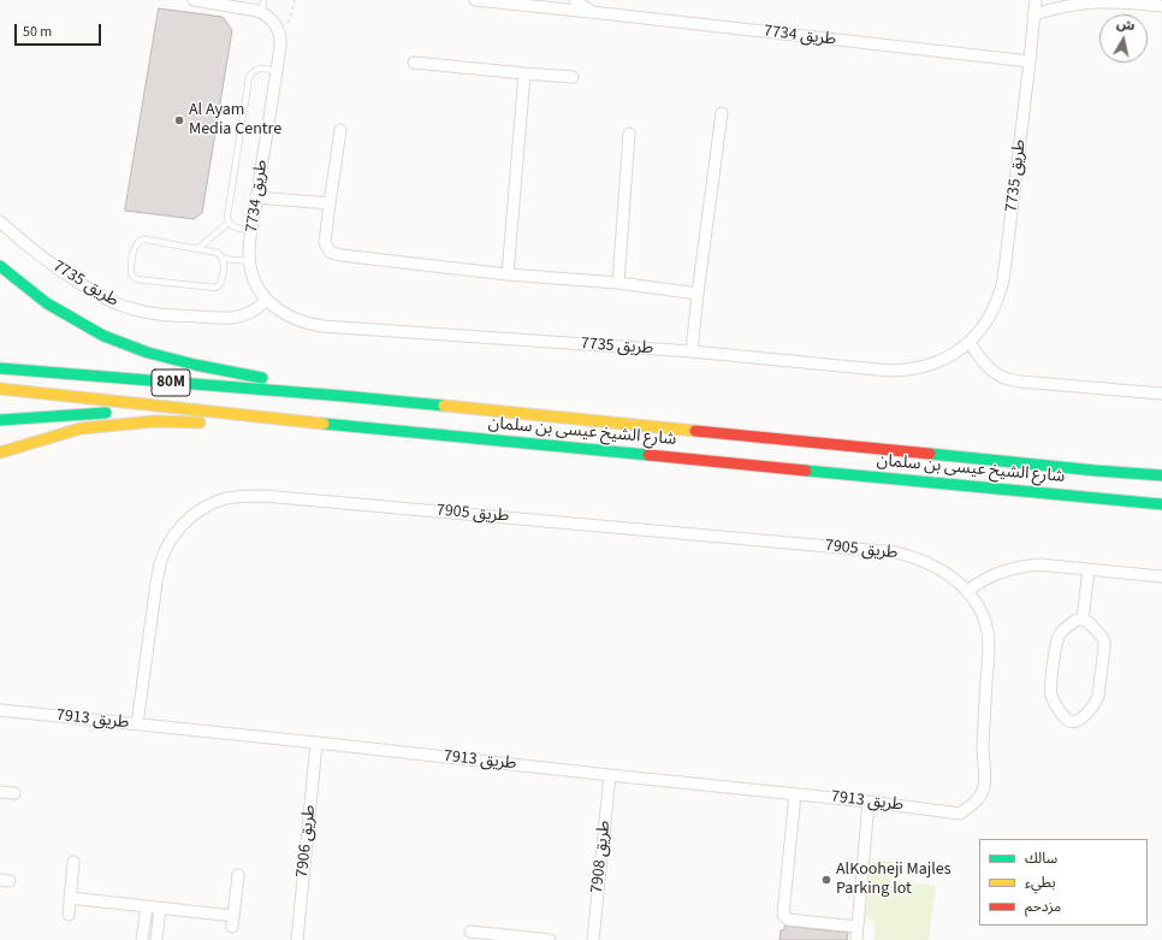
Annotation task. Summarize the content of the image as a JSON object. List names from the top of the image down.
{
  "streets": {
    "highway": ["80M", "شارع الشيخ عيسى بن سلمان"],
    "street": [
      "طريق 7734",
      "طريق 7735",
      "طريق 7905",
      "طريق 7913",
      "طريق 7906",
      "طريق 7908"
    ]
  },
  "crossings": [
    ["طريق 7734", "طريق 7735"],
    ["طريق 7905", "طريق 7913"],
    ["طريق 7913", "طريق 7906"],
    ["طريق 7913", "طريق 7908"]
  ],
  "places": ["Al Ayam Media Centre", "AlKooheji Majles Parking lot"],
  "legend": ["سالك", "بطيء", "مزدحم"],
  "scale_bar": "50 m",
  "north": "top"
}
